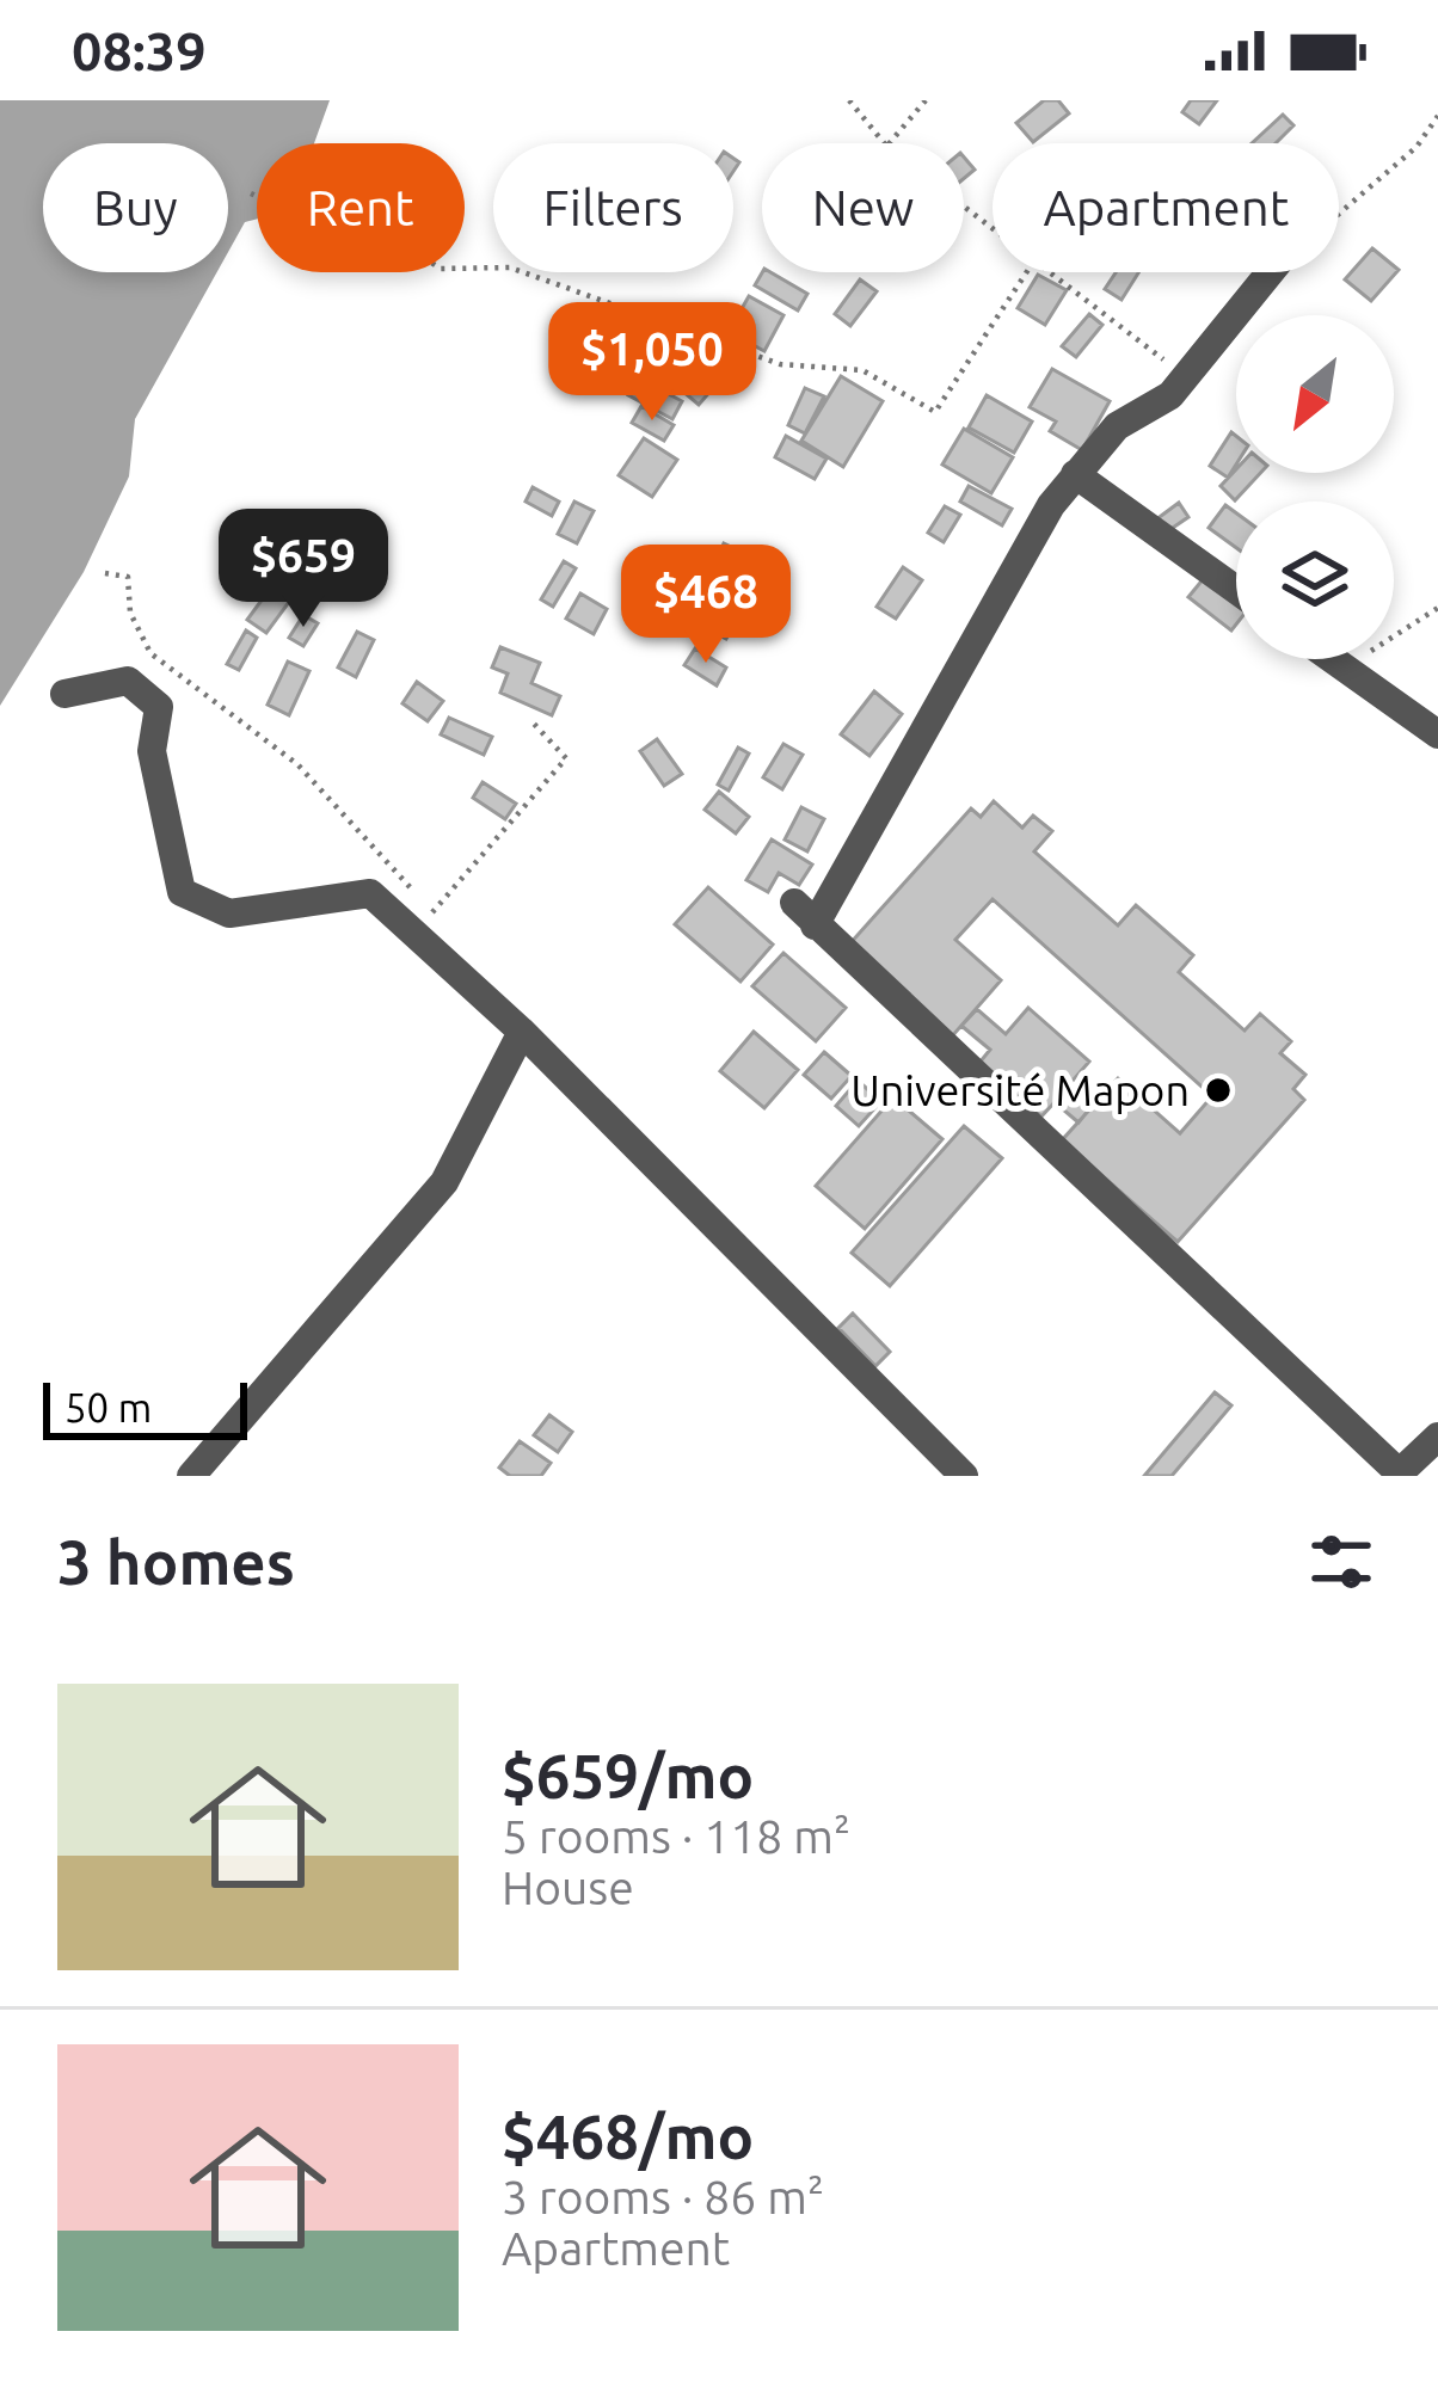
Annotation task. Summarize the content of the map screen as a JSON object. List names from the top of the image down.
{
  "places": ["Université Mapon"],
  "scale_bar": "50 m",
  "north": "bottom left",
  "page": {
    "status": "08:39",
    "chip": [
      "Buy",
      "Rent",
      "Filters",
      "New",
      "Apartment"
    ],
    "price": ["$1,050", "$659", "$468"],
    "scale": "50 m",
    "heading": "3 homes",
    "list": [
      {
        "name": "$659/mo",
        "note": "5 rooms · 118 m² · House"
      },
      {
        "name": "$468/mo",
        "note": "3 rooms · 86 m² · Apartment"
      }
    ]
  }
}
